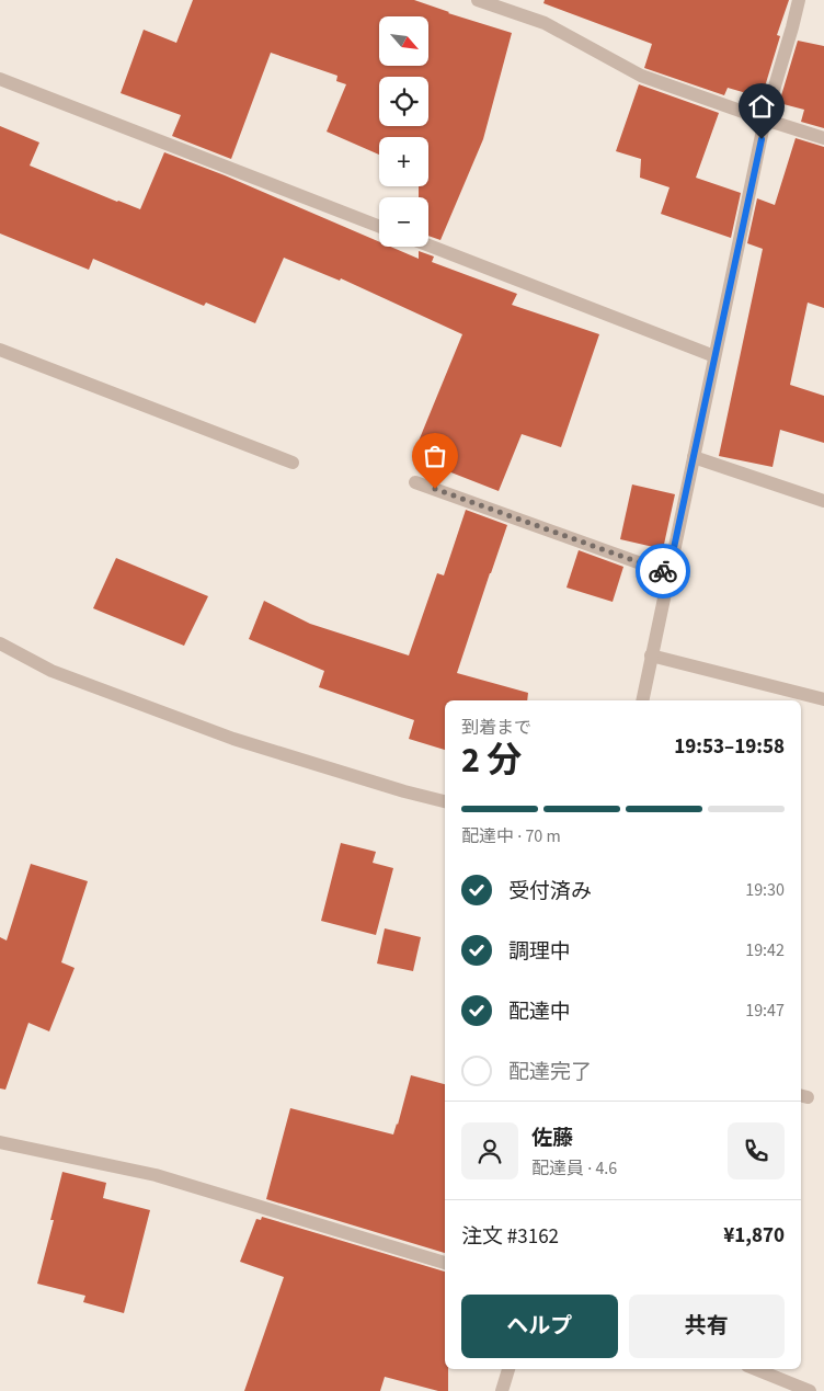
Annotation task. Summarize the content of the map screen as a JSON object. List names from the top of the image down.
{
  "north": "bottom right",
  "page": {
    "map_buttons": ["+", "−"],
    "heading": ["2 分", "到着まで", "19:53–19:58"],
    "panel": [
      "佐藤",
      "配達員 · 4.6",
      "注文 #3162",
      "¥1,870"
    ],
    "bar": "配達中 · 70 m",
    "list": [
      ["受付済み", "19:30"],
      ["調理中", "19:42"],
      ["配達中", "19:47"],
      "配達完了"
    ],
    "buttons": ["ヘルプ", "共有"]
  }
}
